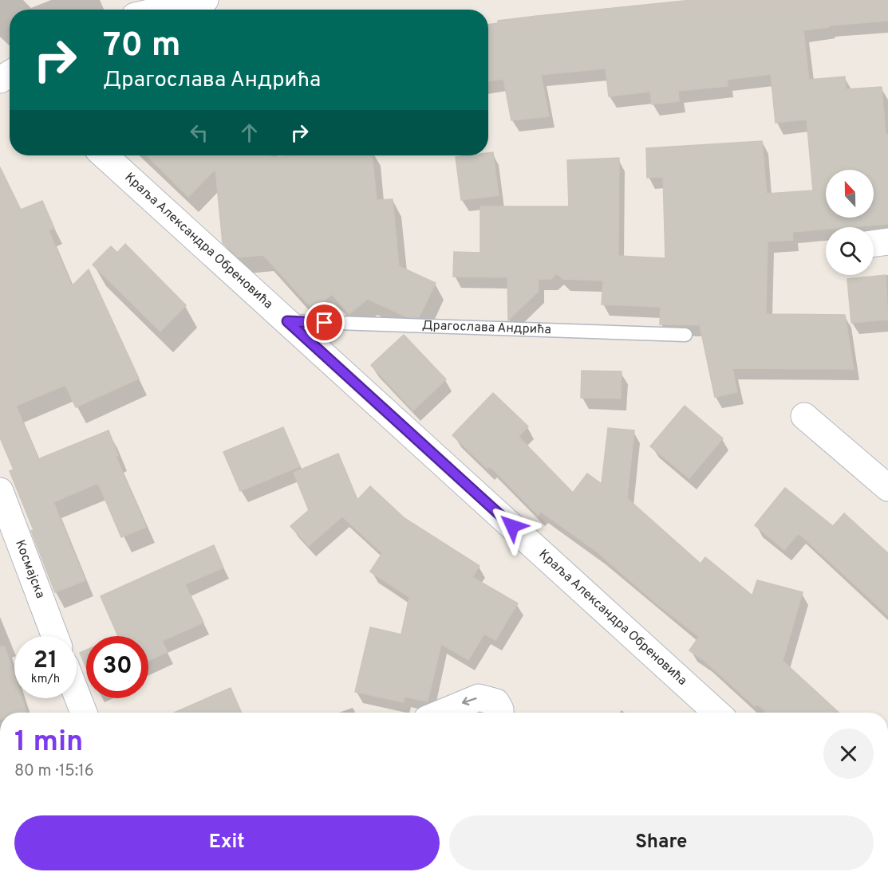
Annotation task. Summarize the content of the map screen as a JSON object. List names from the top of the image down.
{
  "streets": {
    "street": ["Краља Александра Обреновића", "Космајска"],
    "lane": ["Драгослава Андрића"]
  },
  "crossings": [
    ["Краља Александра Обреновића", "Драгослава Андрића"]
  ],
  "north": "top",
  "page": {
    "turn": ["70 m", "Драгослава Андрића"],
    "speed": "21 km/h",
    "limit": "30",
    "heading": ["1 min", "80 m · 15:16"],
    "buttons": ["Exit", "Share"]
  }
}
